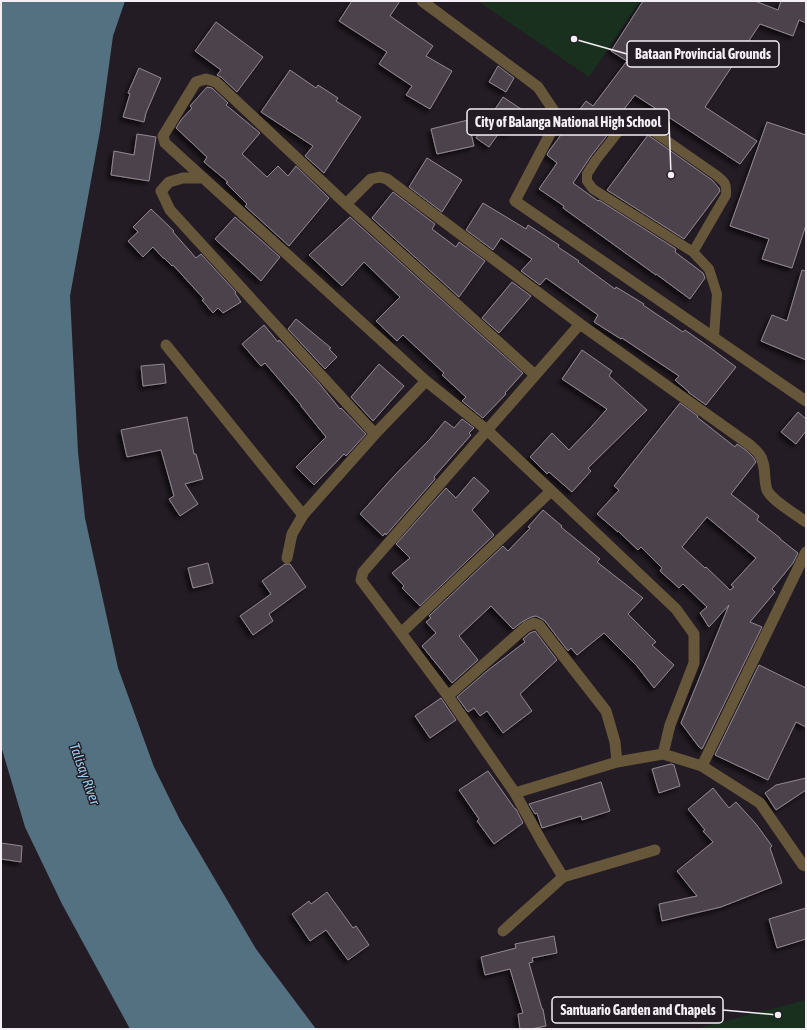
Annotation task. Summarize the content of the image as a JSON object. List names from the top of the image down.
{
  "water": ["Talisay River"],
  "places": ["Bataan Provincial Grounds", "City of Balanga National High School", "Santuario Garden and Chapels"]
}
